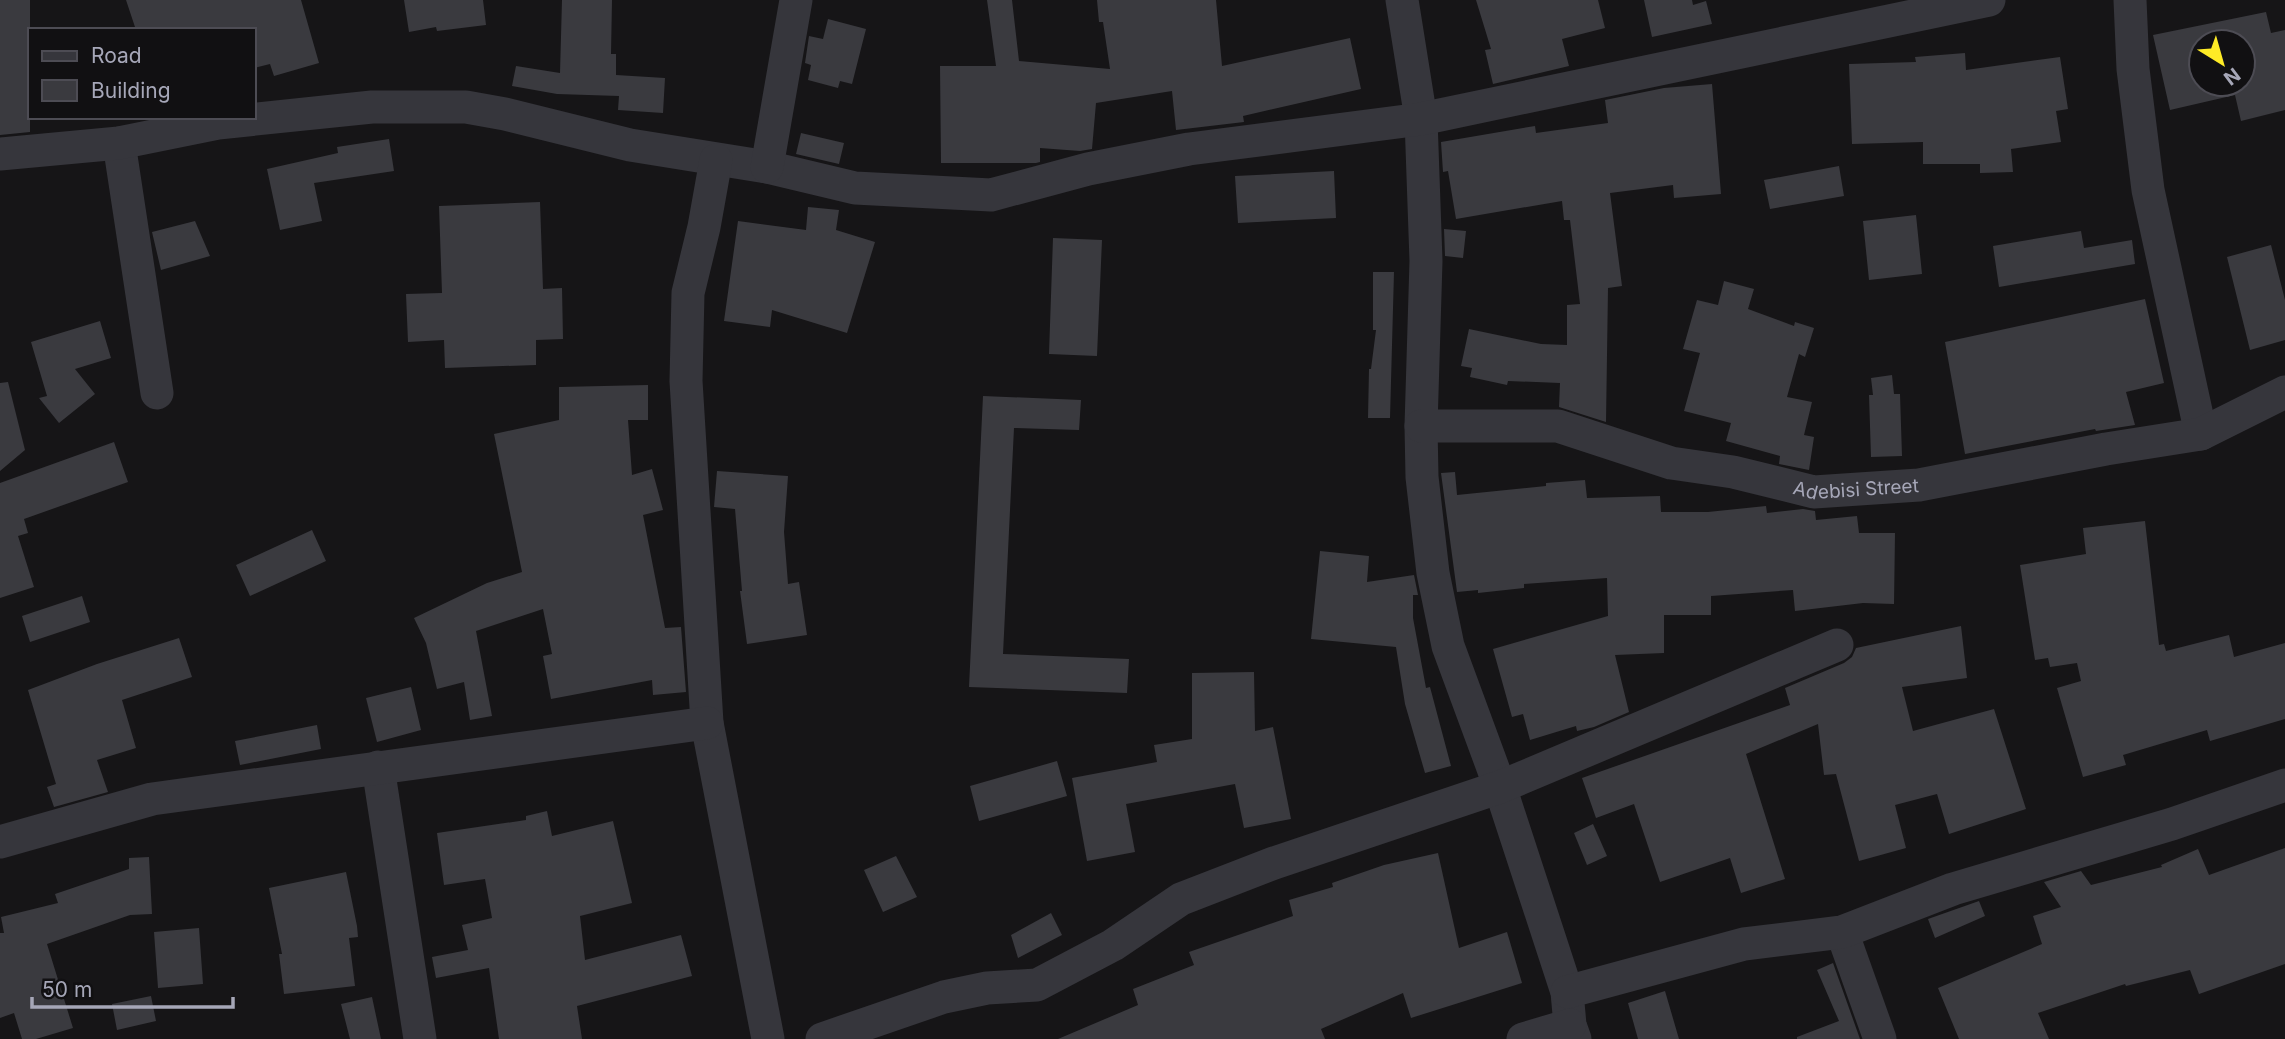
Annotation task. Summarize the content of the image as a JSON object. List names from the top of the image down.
{
  "streets": {
    "street": ["Adebisi Street"]
  },
  "legend": ["Road", "Building"],
  "scale_bar": "50 m",
  "north": "bottom right"
}
